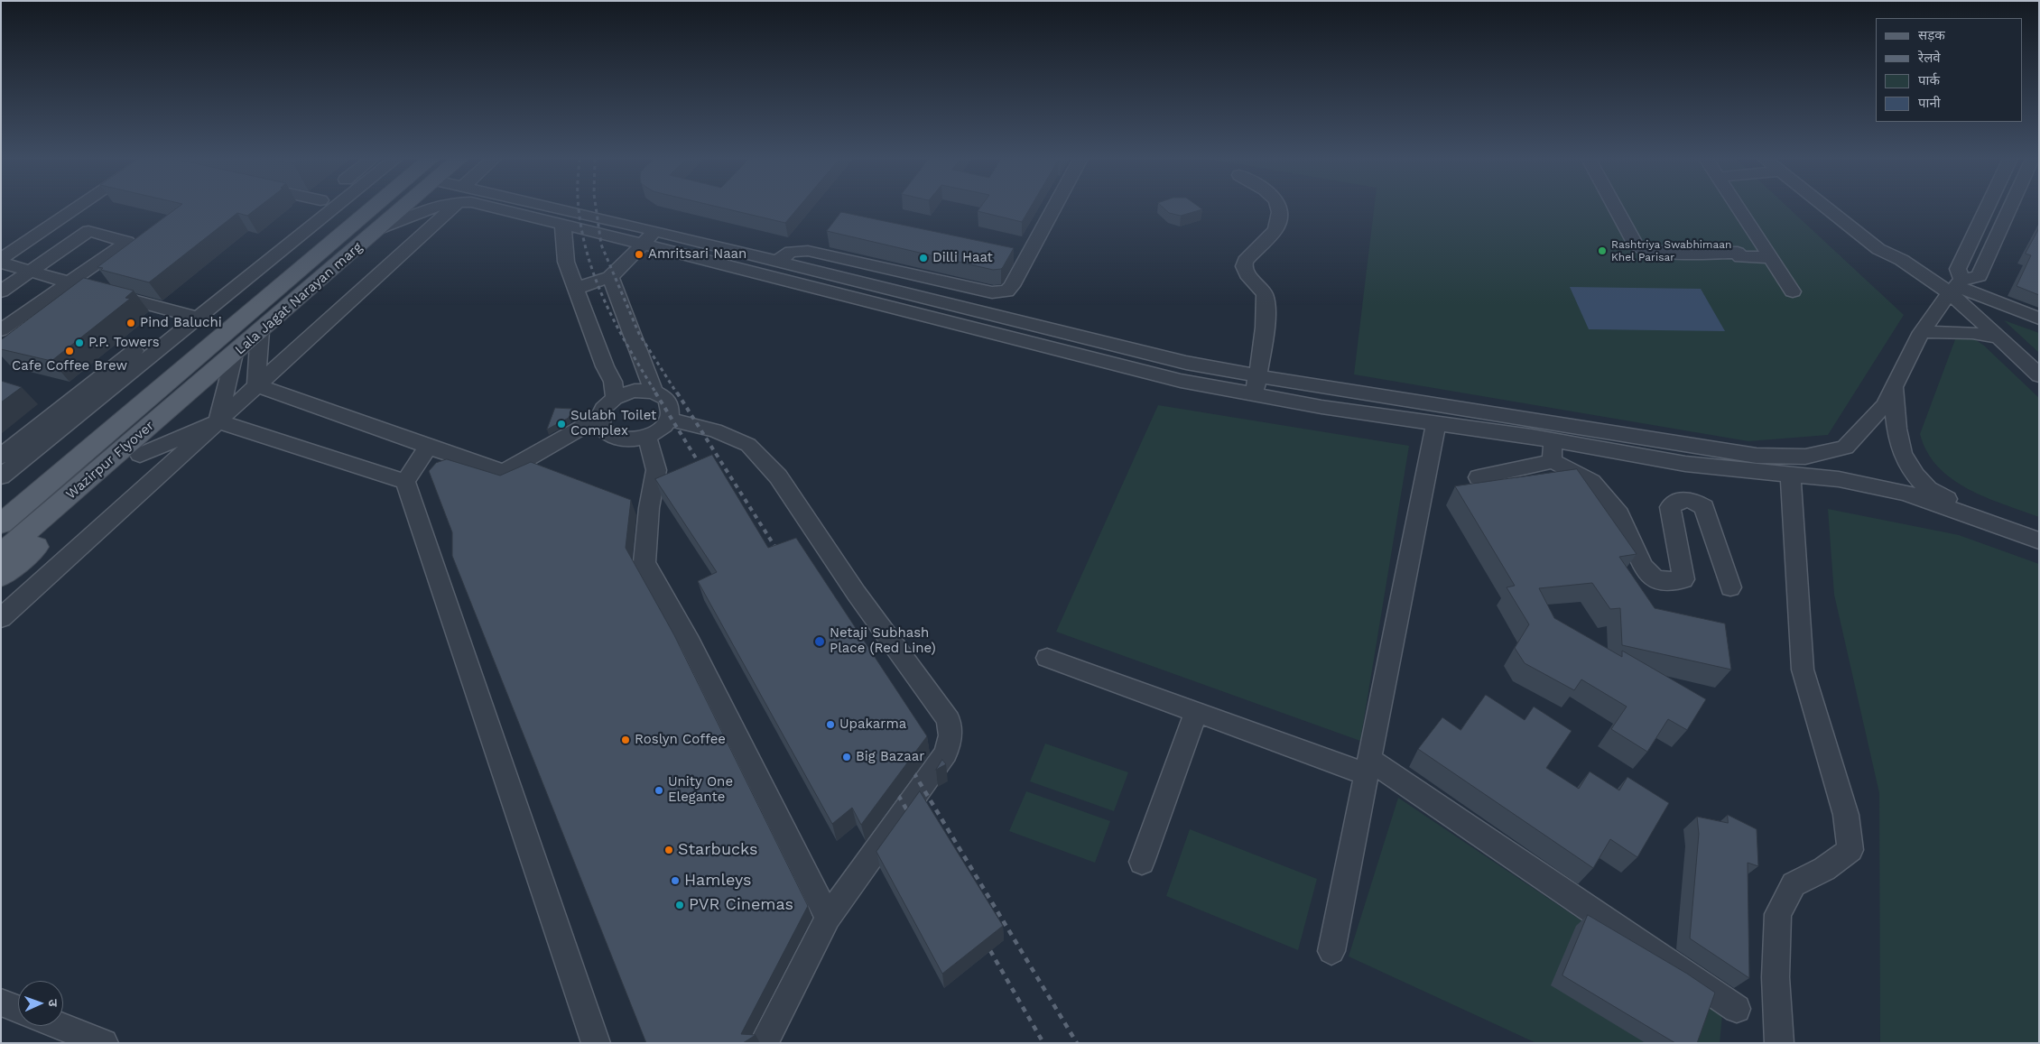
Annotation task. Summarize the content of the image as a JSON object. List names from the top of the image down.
{
  "streets": {
    "main road": ["Lala Jagat Narayan marg", "Wazirpur Flyover"]
  },
  "crossings": [
    ["Lala Jagat Narayan marg", "Wazirpur Flyover"]
  ],
  "places": [
    "Rashtriya Swabhimaan Khel Parisar",
    "Amritsari Naan",
    "Dilli Haat",
    "Pind Baluchi",
    "P.P. Towers",
    "Cafe Coffee Brew",
    "Sulabh Toilet Complex",
    "Netaji Subhash Place (Red Line)",
    "Upakarma",
    "Roslyn Coffee",
    "Big Bazaar",
    "Unity One Elegante",
    "Starbucks",
    "Hamleys",
    "PVR Cinemas"
  ],
  "legend": [
    "सड़क",
    "रेलवे",
    "पार्क",
    "पानी"
  ],
  "north": "right"
}
